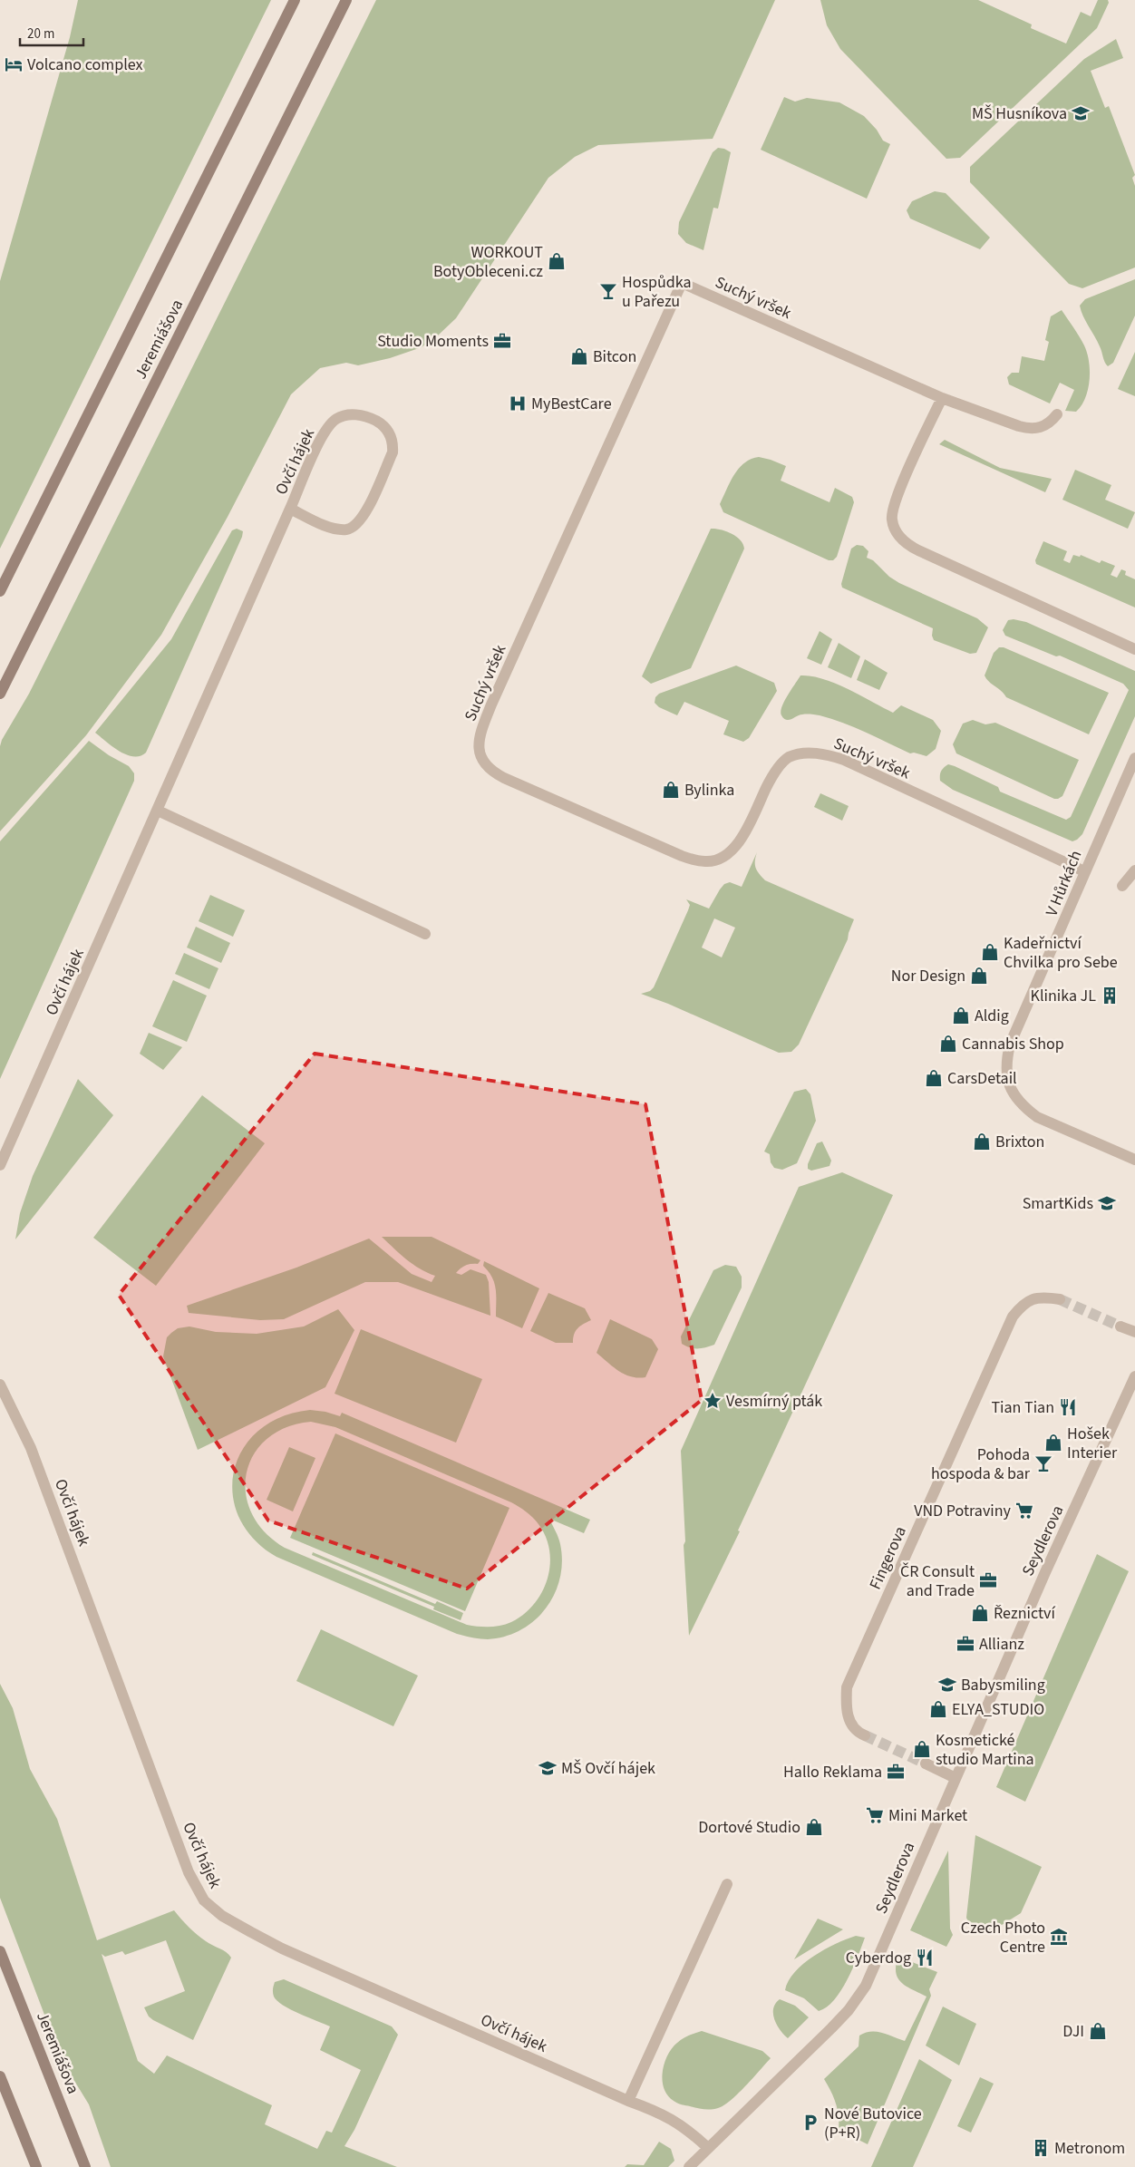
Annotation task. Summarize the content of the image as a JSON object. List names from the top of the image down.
{
  "streets": {
    "main road": ["Jeremiášova"],
    "street": [
      "Suchý vršek",
      "Ovčí hájek",
      "V Hůrkách",
      "Seydlerova",
      "Fingerova"
    ]
  },
  "crossings": [
    ["Suchý vršek", "V Hůrkách"],
    ["Ovčí hájek", "Seydlerova"]
  ],
  "places": {
    "hotel": ["Volcano complex"],
    "school or university": [
      "MŠ Husníkova",
      "SmartKids",
      "Babysmiling",
      "MŠ Ovčí hájek"
    ],
    "shop": [
      "WORKOUT BotyObleceni.cz",
      "Bitcon",
      "Bylinka",
      "Kadeřnictví Chvilka pro Sebe",
      "Nor Design",
      "Aldig",
      "Cannabis Shop",
      "CarsDetail",
      "Brixton",
      "Hošek Interier",
      "Řeznictví",
      "ELYA_STUDIO",
      "Kosmetické studio Martina",
      "Dortové Studio",
      "DJI"
    ],
    "bar": ["Hospůdka u Pařezu", "Pohoda hospoda & bar"],
    "office": [
      "Studio Moments",
      "ČR Consult and Trade",
      "Allianz",
      "Hallo Reklama"
    ],
    "hospital": ["MyBestCare"],
    "building": ["Klinika JL", "Metronom"],
    "place": ["Vesmírný pták"],
    "restaurant": ["Tian Tian", "Cyberdog"],
    "supermarket": ["VND Potraviny", "Mini Market"],
    "museum": ["Czech Photo Centre"],
    "parking": ["Nové Butovice (P+R)"]
  },
  "scale_bar": "20 m"
}
